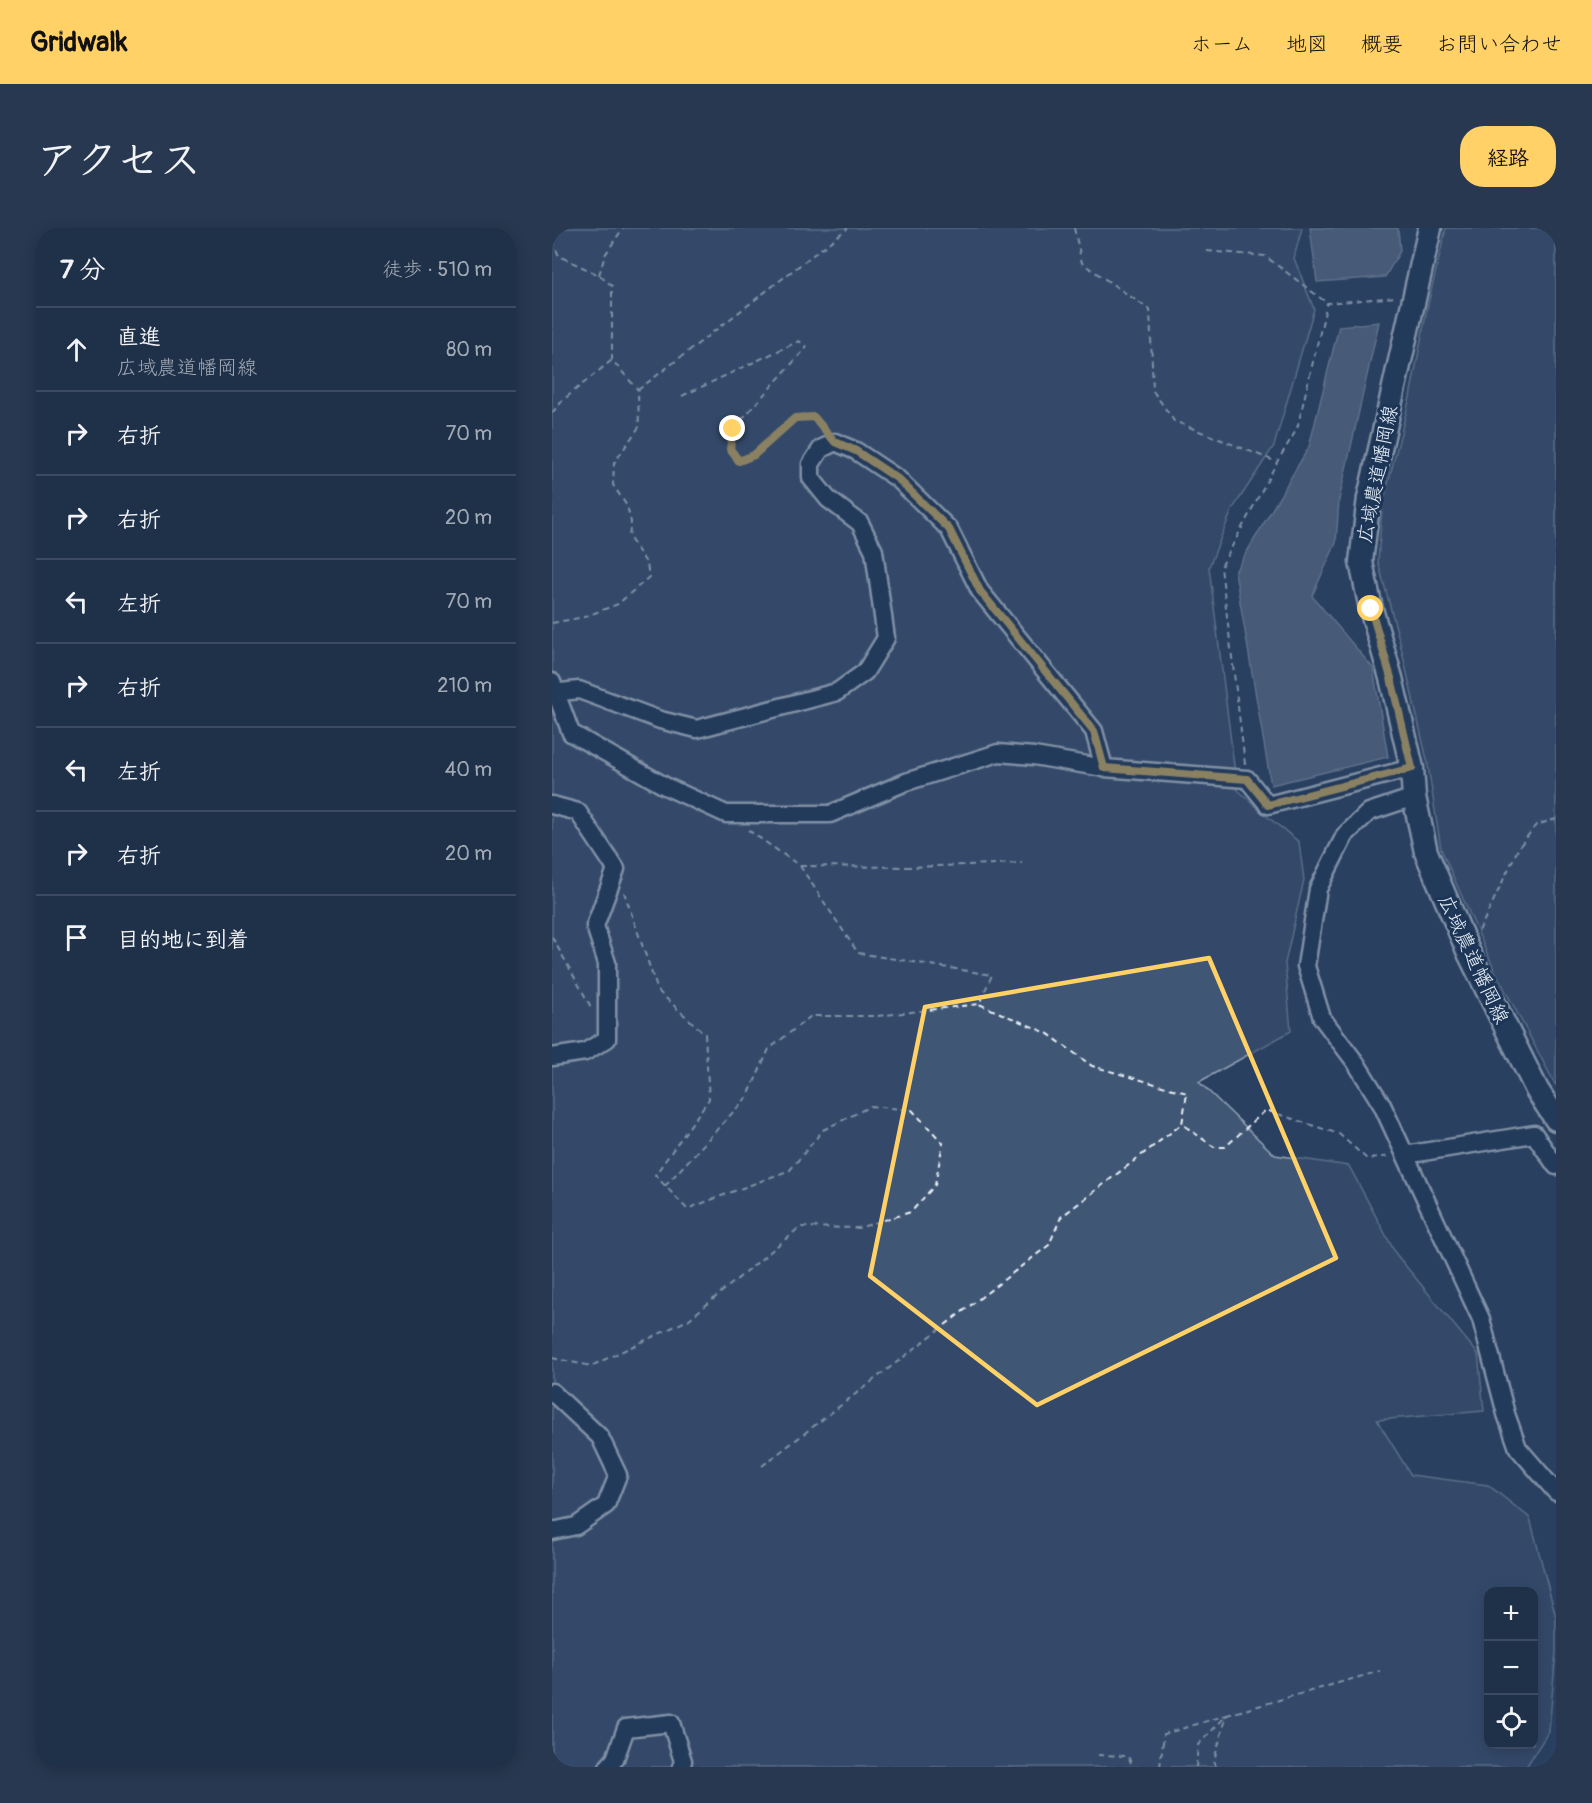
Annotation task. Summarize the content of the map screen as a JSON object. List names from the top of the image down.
{
  "streets": {
    "street": ["広域農道幡岡線"]
  },
  "page": {
    "header": "Gridwalk",
    "nav": [
      "ホーム",
      "地図",
      "概要",
      "お問い合わせ"
    ],
    "title": "アクセス",
    "buttons": "経路",
    "heading": ["7 分", "徒歩 · 510 m"],
    "list": [
      ["直進", "広域農道幡岡線", "80 m"],
      ["右折", "70 m"],
      ["右折", "20 m"],
      ["左折", "70 m"],
      ["右折", "210 m"],
      ["左折", "40 m"],
      ["右折", "20 m"],
      "目的地に到着"
    ],
    "map_buttons": ["+", "−"]
  }
}
